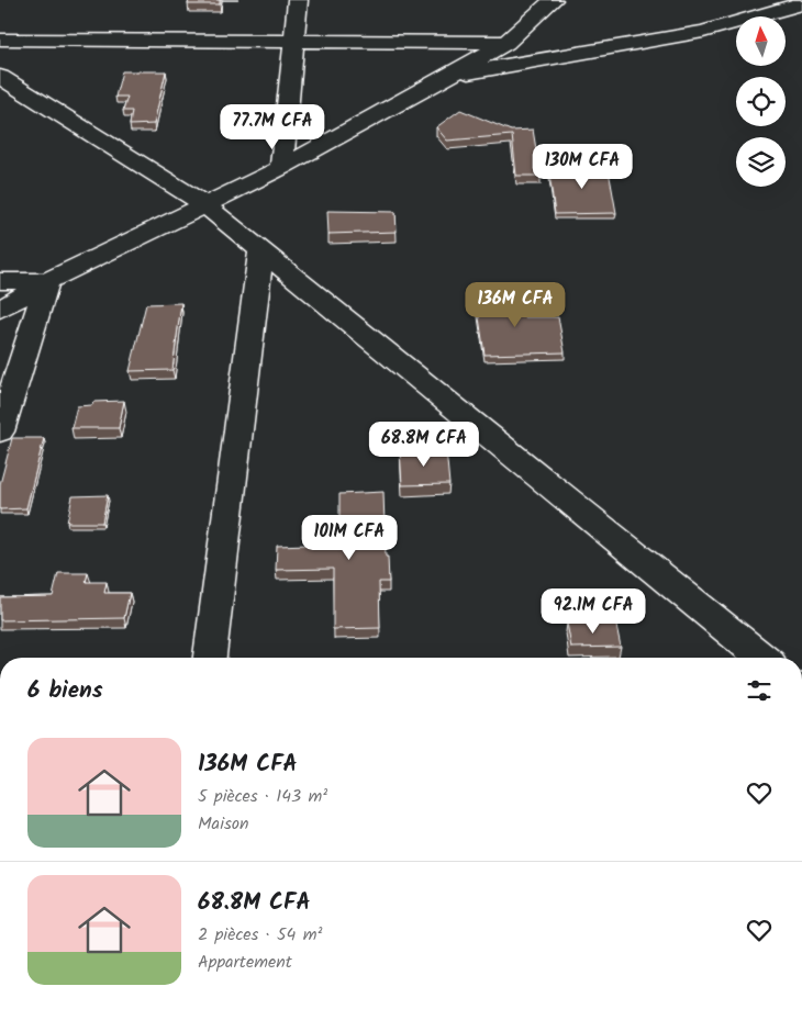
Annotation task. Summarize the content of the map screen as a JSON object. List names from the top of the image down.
{
  "north": "top",
  "page": {
    "price": [
      "77.7M CFA",
      "130M CFA",
      "136M CFA",
      "68.8M CFA",
      "101M CFA",
      "92.1M CFA"
    ],
    "heading": "6 biens",
    "list": [
      {
        "name": "136M CFA",
        "note": "5 pièces · 143 m² · Maison"
      },
      {
        "name": "68.8M CFA",
        "note": "2 pièces · 54 m² · Appartement"
      }
    ]
  }
}
